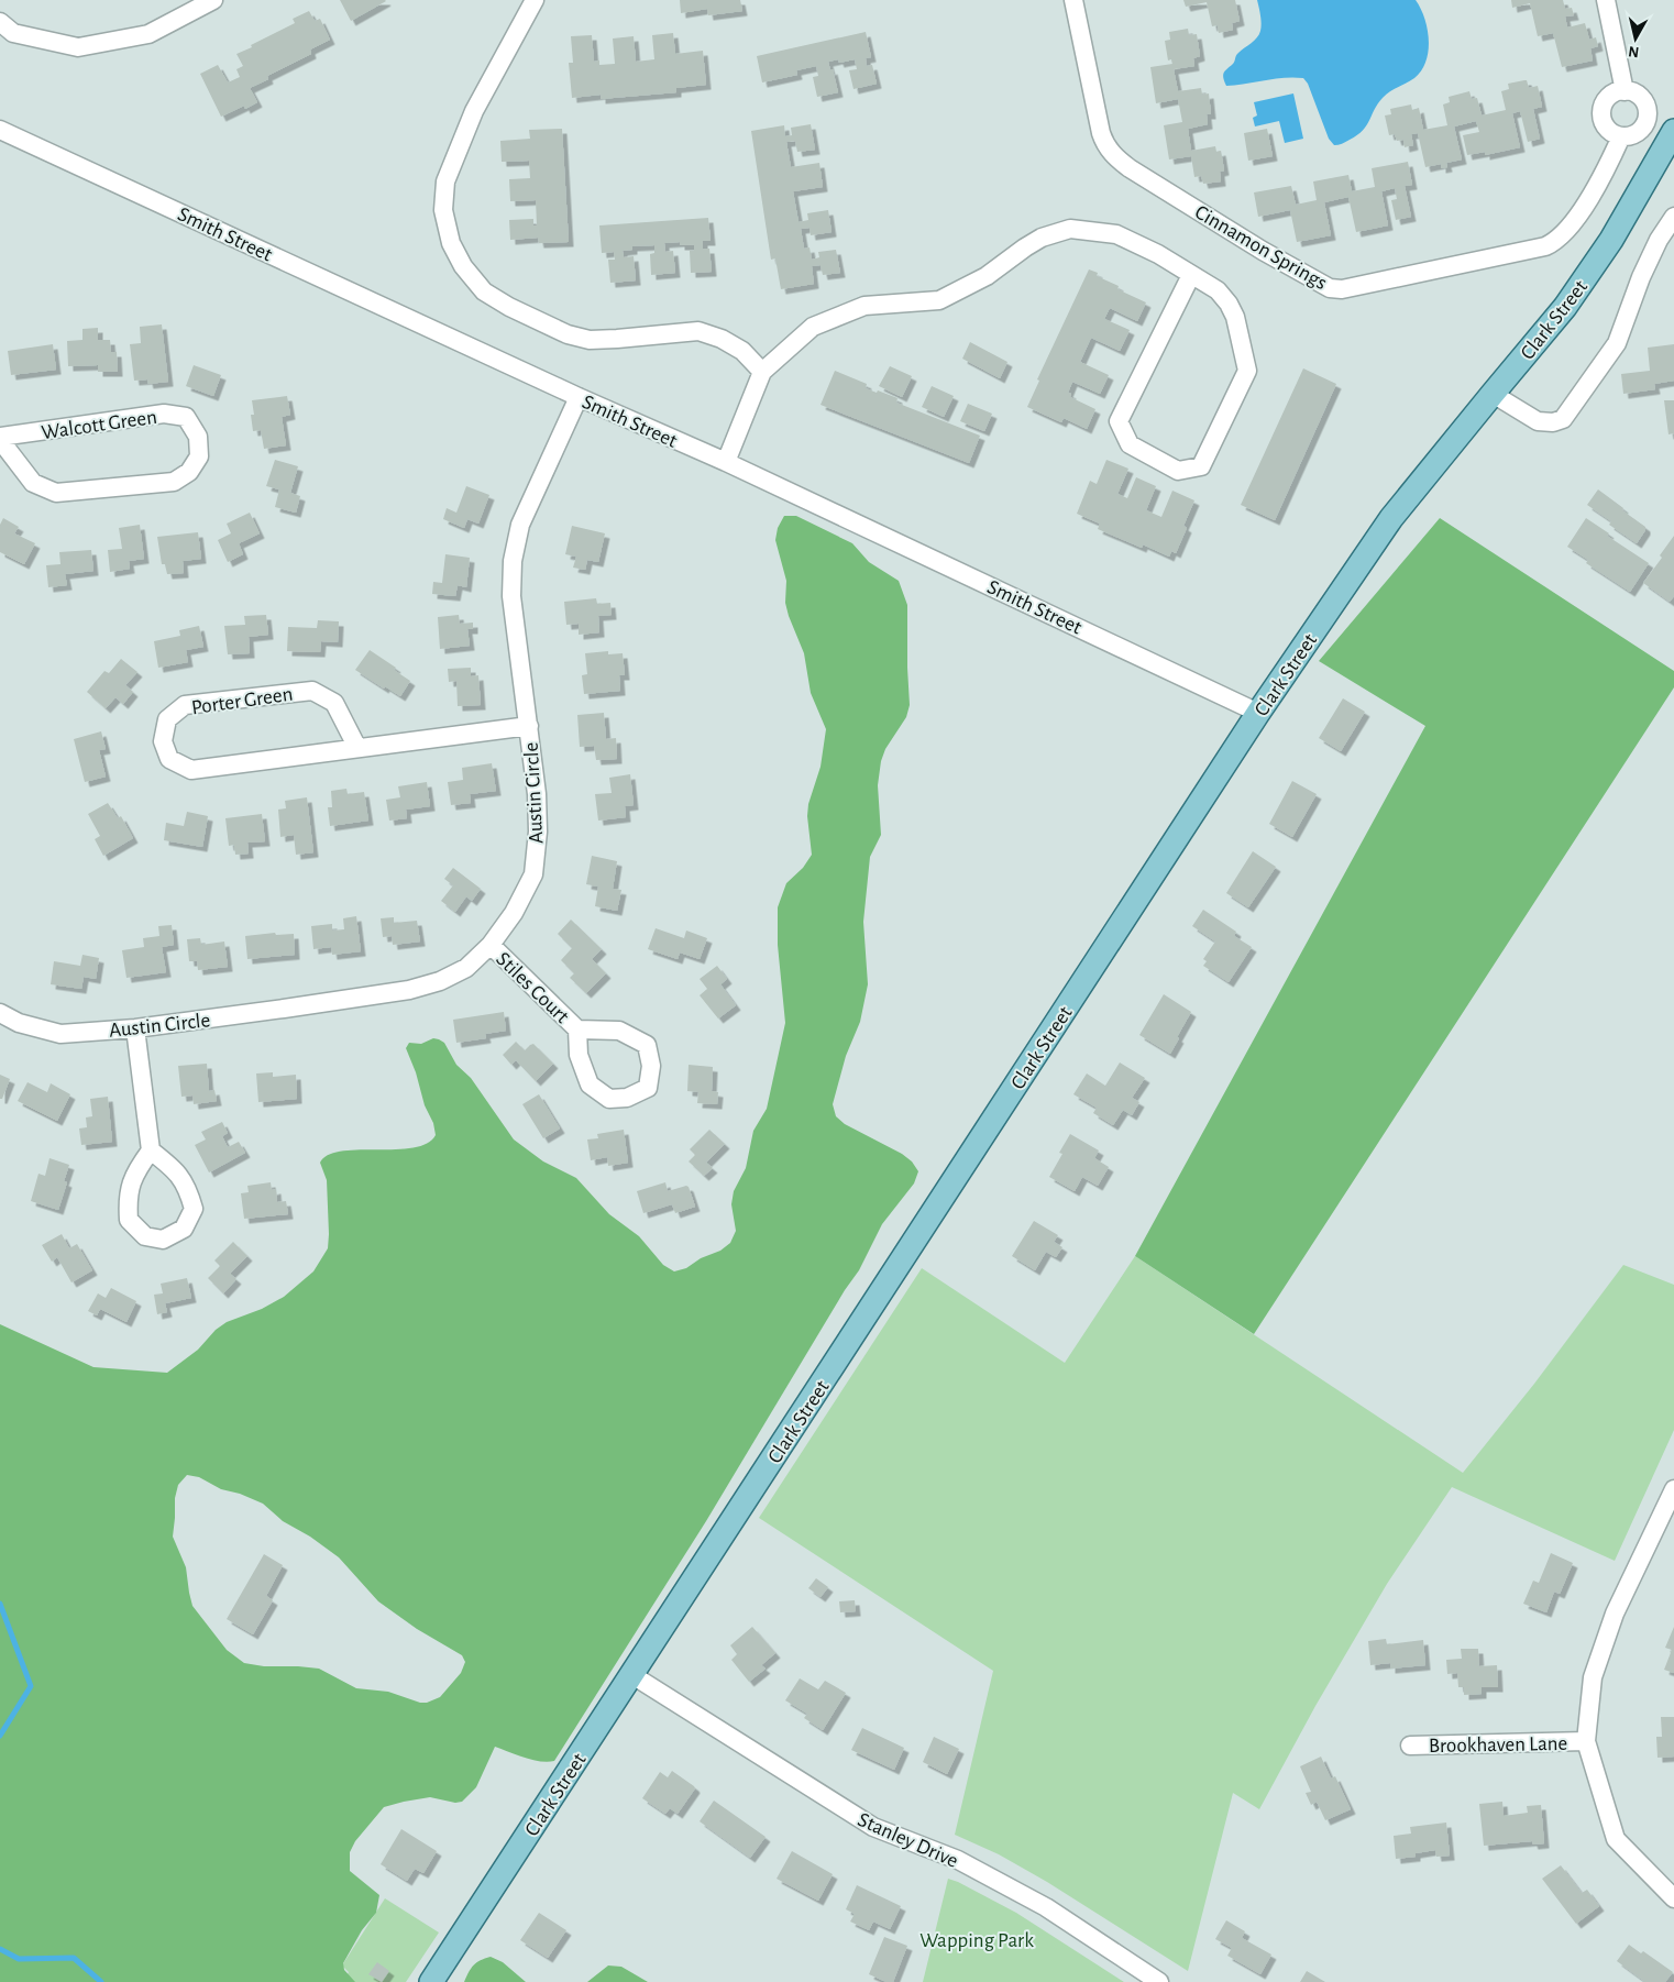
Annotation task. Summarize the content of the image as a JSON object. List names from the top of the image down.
{
  "streets": {
    "main road": ["Clark Street"],
    "street": [
      "Smith Street",
      "Cinnamon Springs",
      "Walcott Green",
      "Porter Green",
      "Austin Circle",
      "Stiles Court",
      "Brookhaven Lane",
      "Stanley Drive"
    ]
  },
  "crossings": [
    ["Smith Street", "Clark Street"],
    ["Smith Street", "Austin Circle"],
    ["Clark Street", "Stanley Drive"],
    ["Porter Green", "Austin Circle"],
    ["Austin Circle", "Stiles Court"]
  ],
  "parks": ["Wapping Park"],
  "north": "bottom"
}
